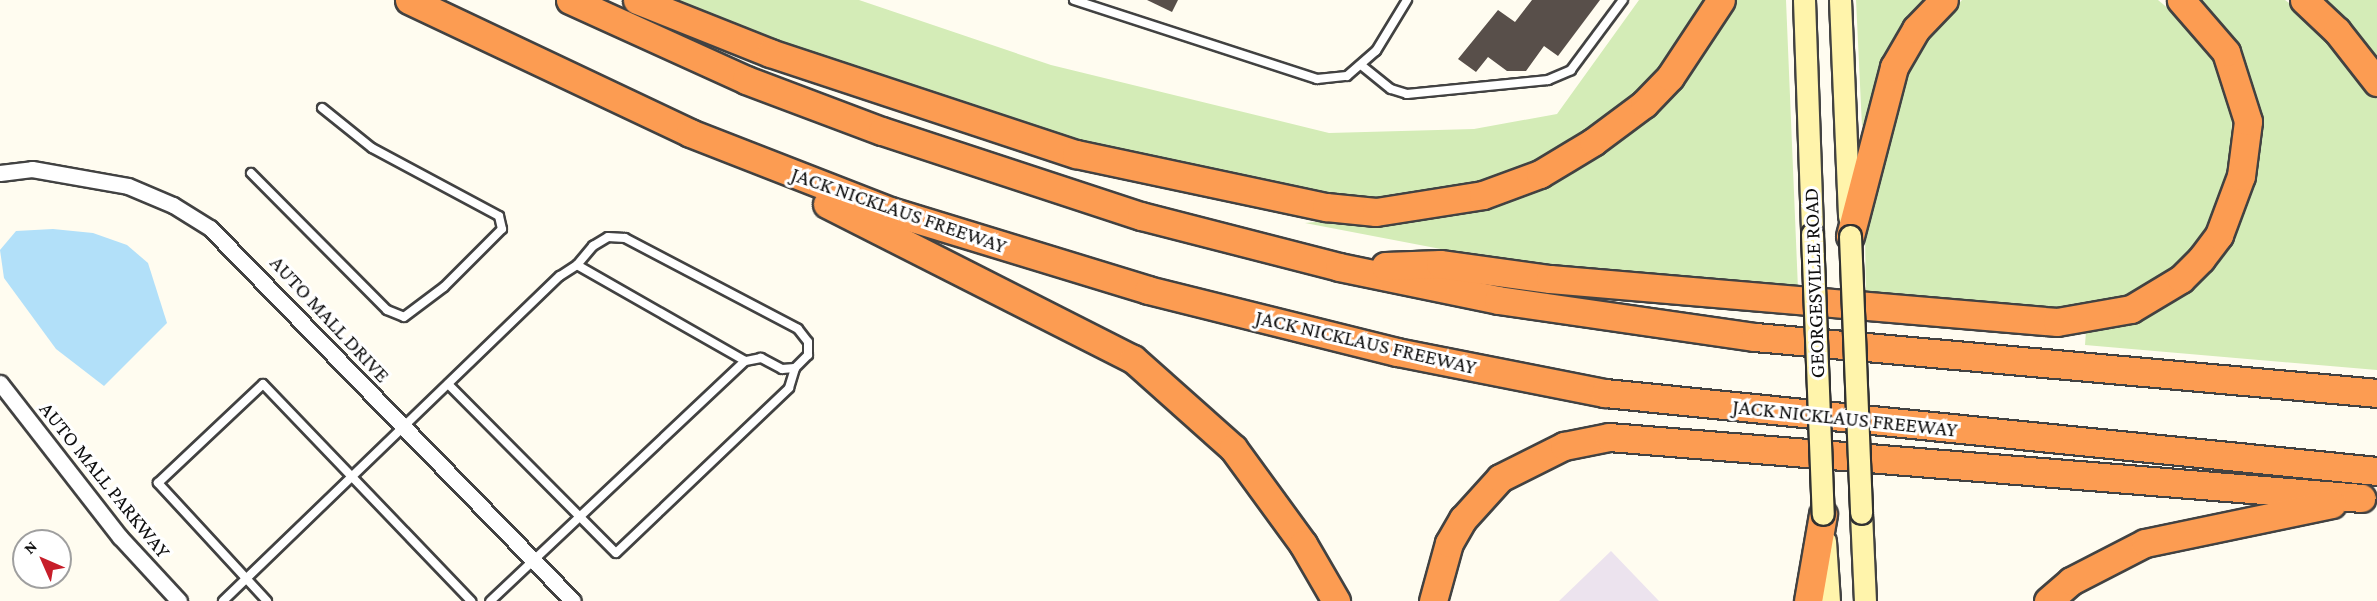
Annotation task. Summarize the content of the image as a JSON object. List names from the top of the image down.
{
  "streets": {
    "highway": ["JACK NICKLAUS FREEWAY"],
    "main road": ["GEORGESVILLE ROAD"],
    "street": ["AUTO MALL DRIVE", "AUTO MALL PARKWAY"]
  },
  "north": "top left"
}
